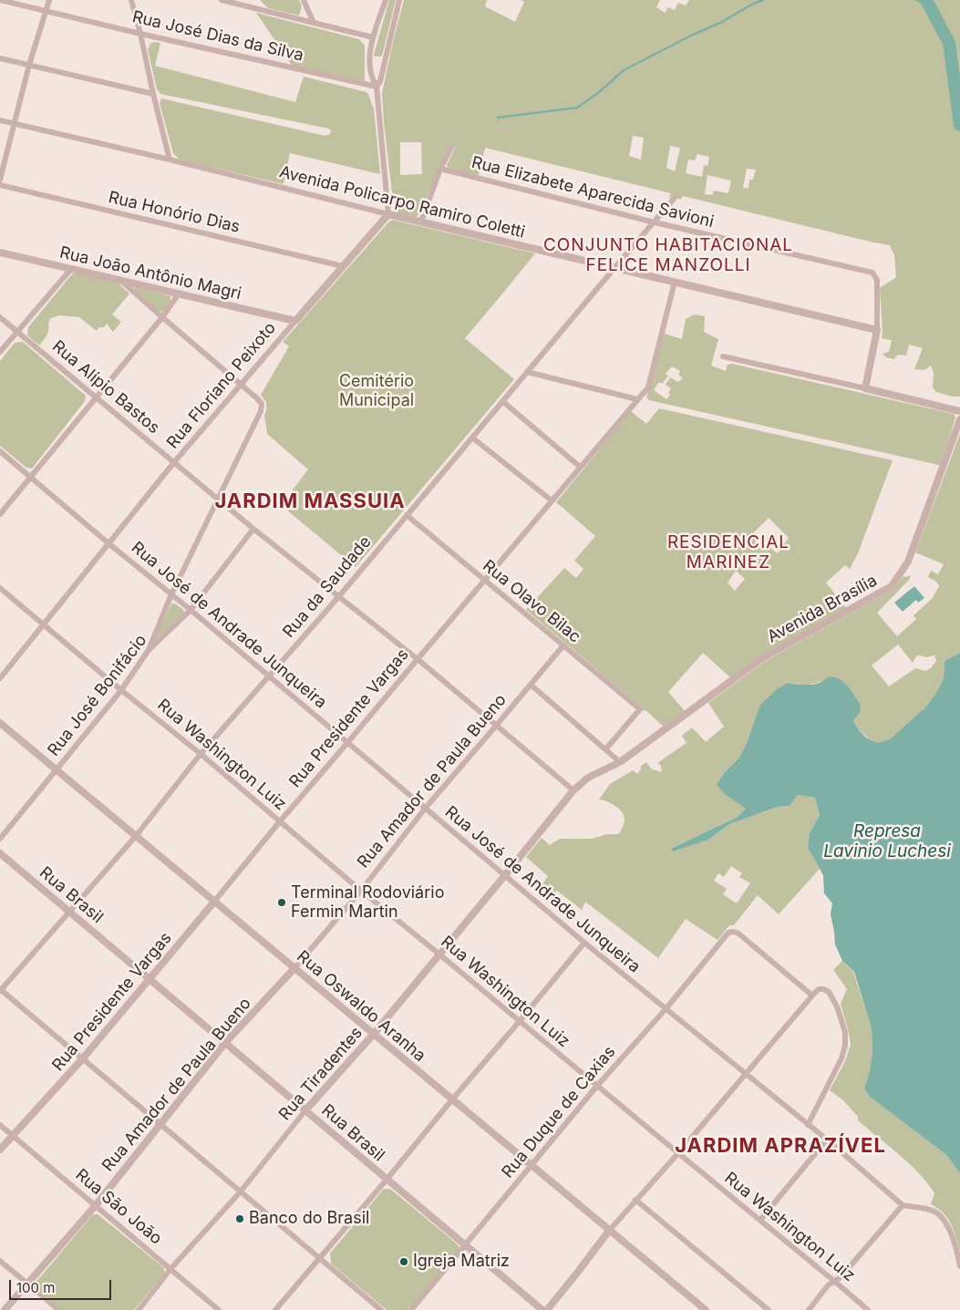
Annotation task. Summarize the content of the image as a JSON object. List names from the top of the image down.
{
  "streets": {
    "street": [
      "Rua José Dias da Silva",
      "Rua Elizabete Aparecida Savioni",
      "Avenida Policarpo Ramiro Coletti",
      "Rua Honório Dias",
      "Rua João Antônio Magri",
      "Rua Floriano Peixoto",
      "Rua Alípio Bastos",
      "Rua da Saudade",
      "Rua Olavo Bilac",
      "Avenida Brasília",
      "Rua José de Andrade Junqueira",
      "Rua José Bonifácio",
      "Rua Presidente Vargas",
      "Rua Washington Luiz",
      "Rua Amador de Paula Bueno",
      "Rua Brasil",
      "Rua Oswaldo Aranha",
      "Rua Tiradentes",
      "Rua Duque de Caxias",
      "Rua São João"
    ]
  },
  "crossings": [
    ["Rua Elizabete Aparecida Savioni", "Avenida Policarpo Ramiro Coletti"],
    ["Rua Elizabete Aparecida Savioni", "Rua da Saudade"],
    ["Avenida Policarpo Ramiro Coletti", "Rua Floriano Peixoto"],
    ["Avenida Policarpo Ramiro Coletti", "Rua da Saudade"],
    ["Avenida Policarpo Ramiro Coletti", "Rua Presidente Vargas"],
    ["Rua Honório Dias", "Rua Floriano Peixoto"],
    ["Rua João Antônio Magri", "Rua Floriano Peixoto"],
    ["Rua Floriano Peixoto", "Rua Alípio Bastos"],
    ["Rua Floriano Peixoto", "Rua José de Andrade Junqueira"],
    ["Rua Floriano Peixoto", "Rua Washington Luiz"],
    ["Rua Alípio Bastos", "Rua da Saudade"],
    ["Rua Alípio Bastos", "Rua José Bonifácio"],
    ["Rua Alípio Bastos", "Rua Presidente Vargas"],
    ["Rua Alípio Bastos", "Rua Amador de Paula Bueno"],
    ["Rua Alípio Bastos", "Rua Tiradentes"],
    ["Rua da Saudade", "Rua Olavo Bilac"],
    ["Rua da Saudade", "Rua José de Andrade Junqueira"],
    ["Rua da Saudade", "Rua Washington Luiz"],
    ["Rua da Saudade", "Rua Brasil"],
    ["Rua da Saudade", "Rua Oswaldo Aranha"],
    ["Rua Olavo Bilac", "Rua Presidente Vargas"],
    ["Rua Olavo Bilac", "Rua Amador de Paula Bueno"],
    ["Avenida Brasília", "Rua Tiradentes"],
    ["Rua José de Andrade Junqueira", "Rua José Bonifácio"],
    ["Rua José de Andrade Junqueira", "Rua Presidente Vargas"],
    ["Rua José de Andrade Junqueira", "Rua Amador de Paula Bueno"],
    ["Rua José de Andrade Junqueira", "Rua Tiradentes"],
    ["Rua José de Andrade Junqueira", "Rua Duque de Caxias"],
    ["Rua José Bonifácio", "Rua Washington Luiz"],
    ["Rua José Bonifácio", "Rua Oswaldo Aranha"],
    ["Rua Presidente Vargas", "Rua Washington Luiz"],
    ["Rua Presidente Vargas", "Rua Brasil"],
    ["Rua Presidente Vargas", "Rua Oswaldo Aranha"],
    ["Rua Presidente Vargas", "Rua São João"],
    ["Rua Washington Luiz", "Rua Amador de Paula Bueno"],
    ["Rua Washington Luiz", "Rua Tiradentes"],
    ["Rua Washington Luiz", "Rua Duque de Caxias"],
    ["Rua Amador de Paula Bueno", "Rua Brasil"],
    ["Rua Amador de Paula Bueno", "Rua Oswaldo Aranha"],
    ["Rua Amador de Paula Bueno", "Rua São João"],
    ["Rua Brasil", "Rua Tiradentes"],
    ["Rua Brasil", "Rua Duque de Caxias"],
    ["Rua Oswaldo Aranha", "Rua Tiradentes"],
    ["Rua Oswaldo Aranha", "Rua Duque de Caxias"],
    ["Rua Tiradentes", "Rua São João"]
  ],
  "districts": [
    "CONJUNTO HABITACIONAL FELICE MANZOLLI",
    "JARDIM MASSUIA",
    "RESIDENCIAL MARINEZ",
    "JARDIM APRAZÍVEL"
  ],
  "water": ["Represa Lavinio Luchesi"],
  "parks": ["Cemitério Municipal"],
  "places": ["Terminal Rodoviário Fermin Martin", "Banco do Brasil", "Igreja Matriz"],
  "scale_bar": "100 m"
}
